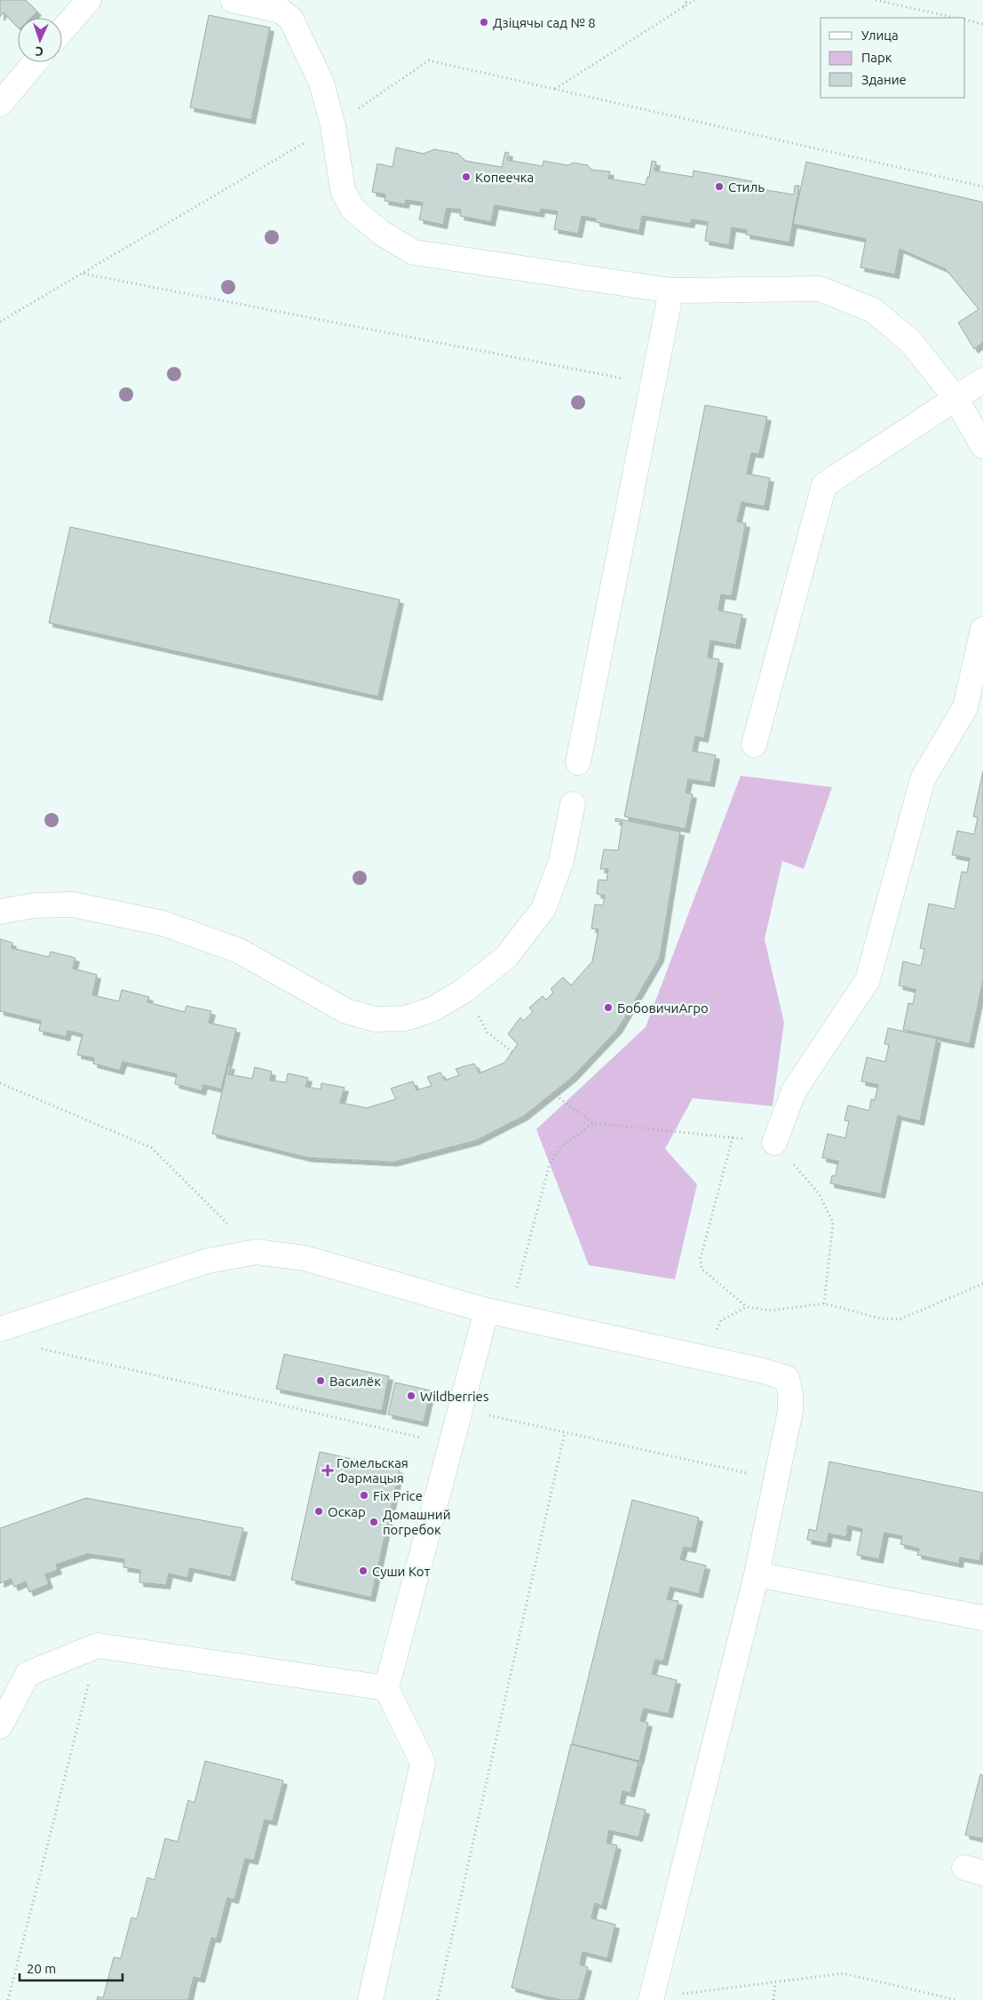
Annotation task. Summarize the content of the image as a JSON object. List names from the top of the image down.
{
  "places": {
    "other": [
      "Дзіцячы сад № 8",
      "Копеечка",
      "Стиль",
      "БобовичиАгро",
      "Василёк",
      "Wildberries",
      "Fix Price",
      "Оскар",
      "Домашний погребок",
      "Суши Кот"
    ],
    "health": ["Гомельская Фармацыя"]
  },
  "legend": ["Улица", "Парк", "Здание"],
  "scale_bar": "20 m",
  "north": "bottom"
}
